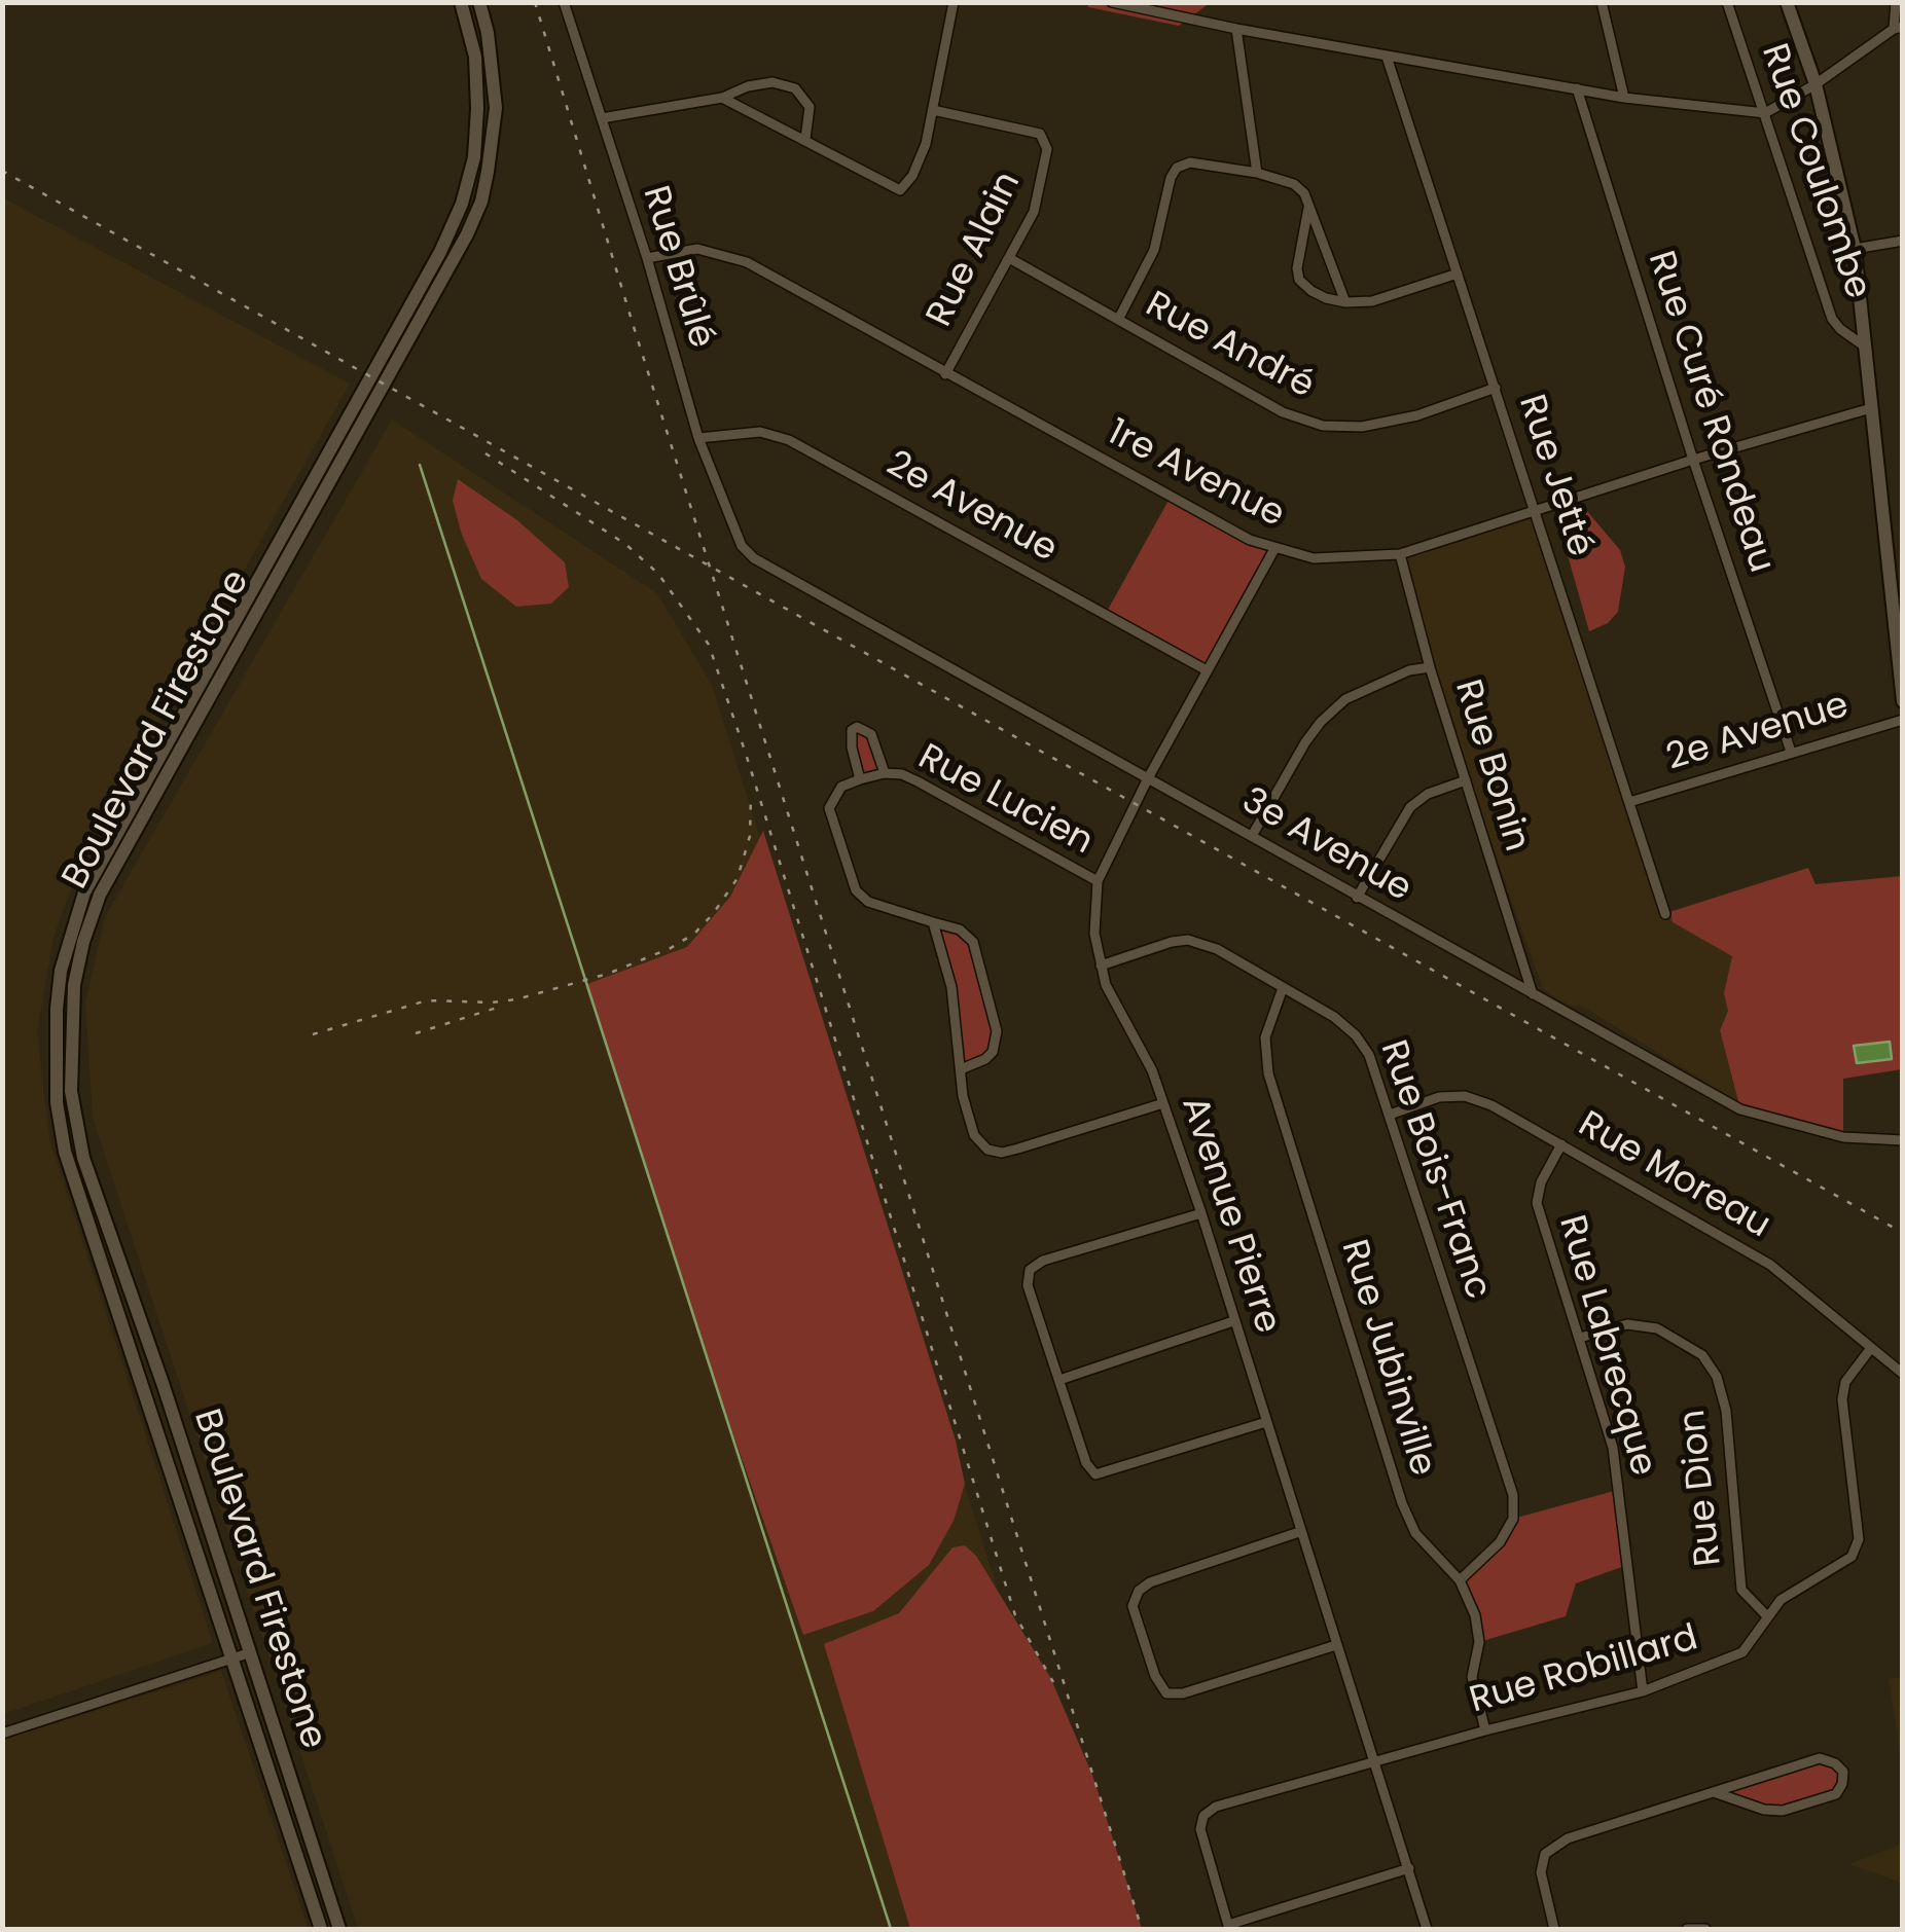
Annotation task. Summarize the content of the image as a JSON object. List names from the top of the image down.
{
  "streets": {
    "main road": ["Boulevard Firestone"],
    "street": [
      "Rue Coulombe",
      "Rue Alain",
      "Rue Brûlé",
      "Rue André",
      "Rue Curé Rondeau",
      "1re Avenue",
      "Rue Jetté",
      "2e Avenue",
      "Rue Bonin",
      "Rue Lucien",
      "3e Avenue",
      "Rue Bois-Franc",
      "Rue Moreau",
      "Avenue Pierre",
      "Rue Labrecque",
      "Rue Jubinville",
      "Rue Dion",
      "Rue Robillard"
    ]
  },
  "crossings": [
    ["Rue Alain", "Rue André"],
    ["Rue Alain", "1re Avenue"],
    ["Rue Brûlé", "1re Avenue"],
    ["Rue Brûlé", "2e Avenue"],
    ["Rue Brûlé", "3e Avenue"],
    ["Rue André", "Rue Jetté"],
    ["Rue Curé Rondeau", "1re Avenue"],
    ["Rue Curé Rondeau", "2e Avenue"],
    ["1re Avenue", "Rue Jetté"],
    ["1re Avenue", "Rue Bonin"],
    ["1re Avenue", "Avenue Pierre"],
    ["Rue Jetté", "2e Avenue"],
    ["2e Avenue", "Avenue Pierre"],
    ["Rue Bonin", "3e Avenue"],
    ["Rue Lucien", "Avenue Pierre"],
    ["3e Avenue", "Avenue Pierre"],
    ["Rue Bois-Franc", "Rue Moreau"],
    ["Rue Bois-Franc", "Avenue Pierre"],
    ["Rue Bois-Franc", "Rue Jubinville"],
    ["Rue Moreau", "Rue Labrecque"],
    ["Rue Moreau", "Rue Robillard"],
    ["Avenue Pierre", "Rue Robillard"],
    ["Rue Labrecque", "Rue Dion"],
    ["Rue Labrecque", "Rue Robillard"],
    ["Rue Jubinville", "Rue Robillard"],
    ["Rue Dion", "Rue Robillard"]
  ]
}
